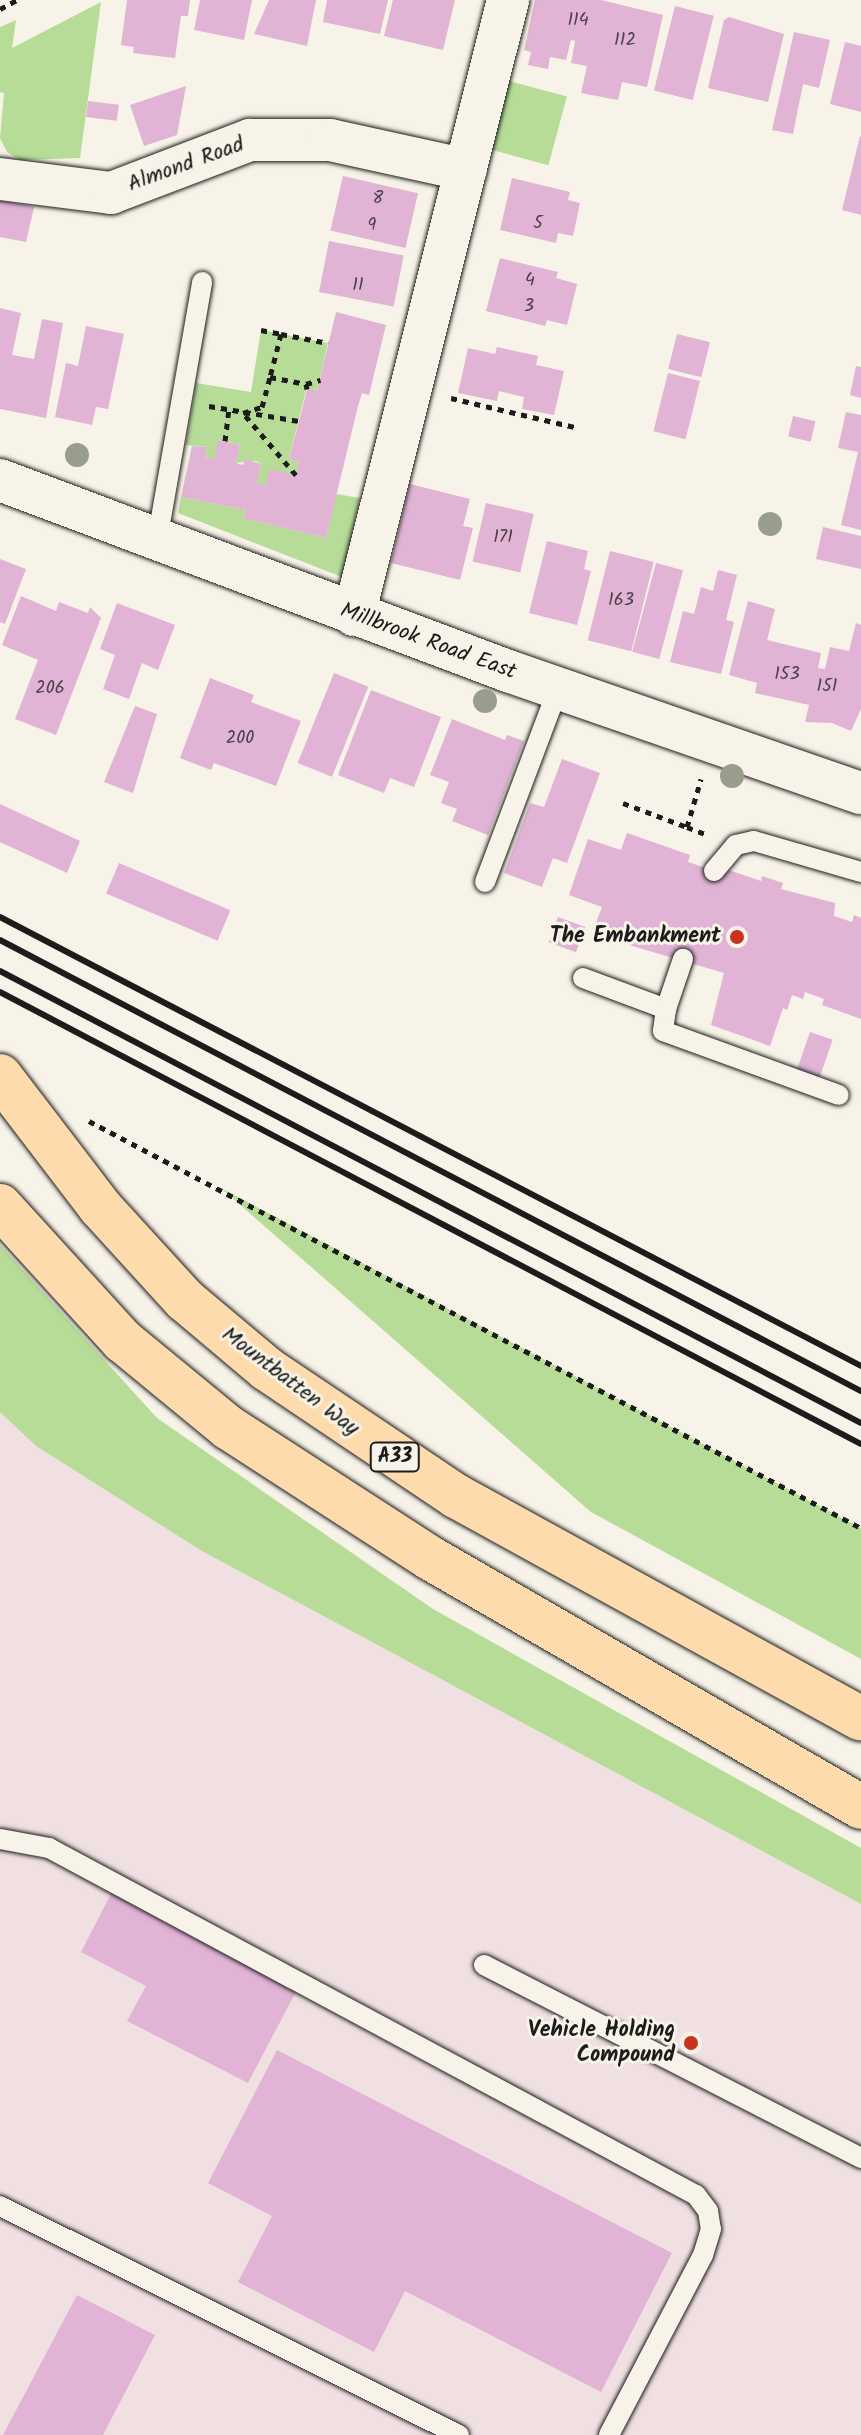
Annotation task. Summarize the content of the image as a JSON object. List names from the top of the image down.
{
  "streets": {
    "highway": ["Mountbatten Way", "A33"],
    "street": ["Almond Road", "Millbrook Road East"]
  },
  "places": ["The Embankment", "Vehicle Holding Compound"],
  "house_numbers": [
    "114",
    "112",
    "8",
    "5",
    "9",
    "4",
    "11",
    "3",
    "171",
    "163",
    "153",
    "151",
    "206",
    "200"
  ]
}
